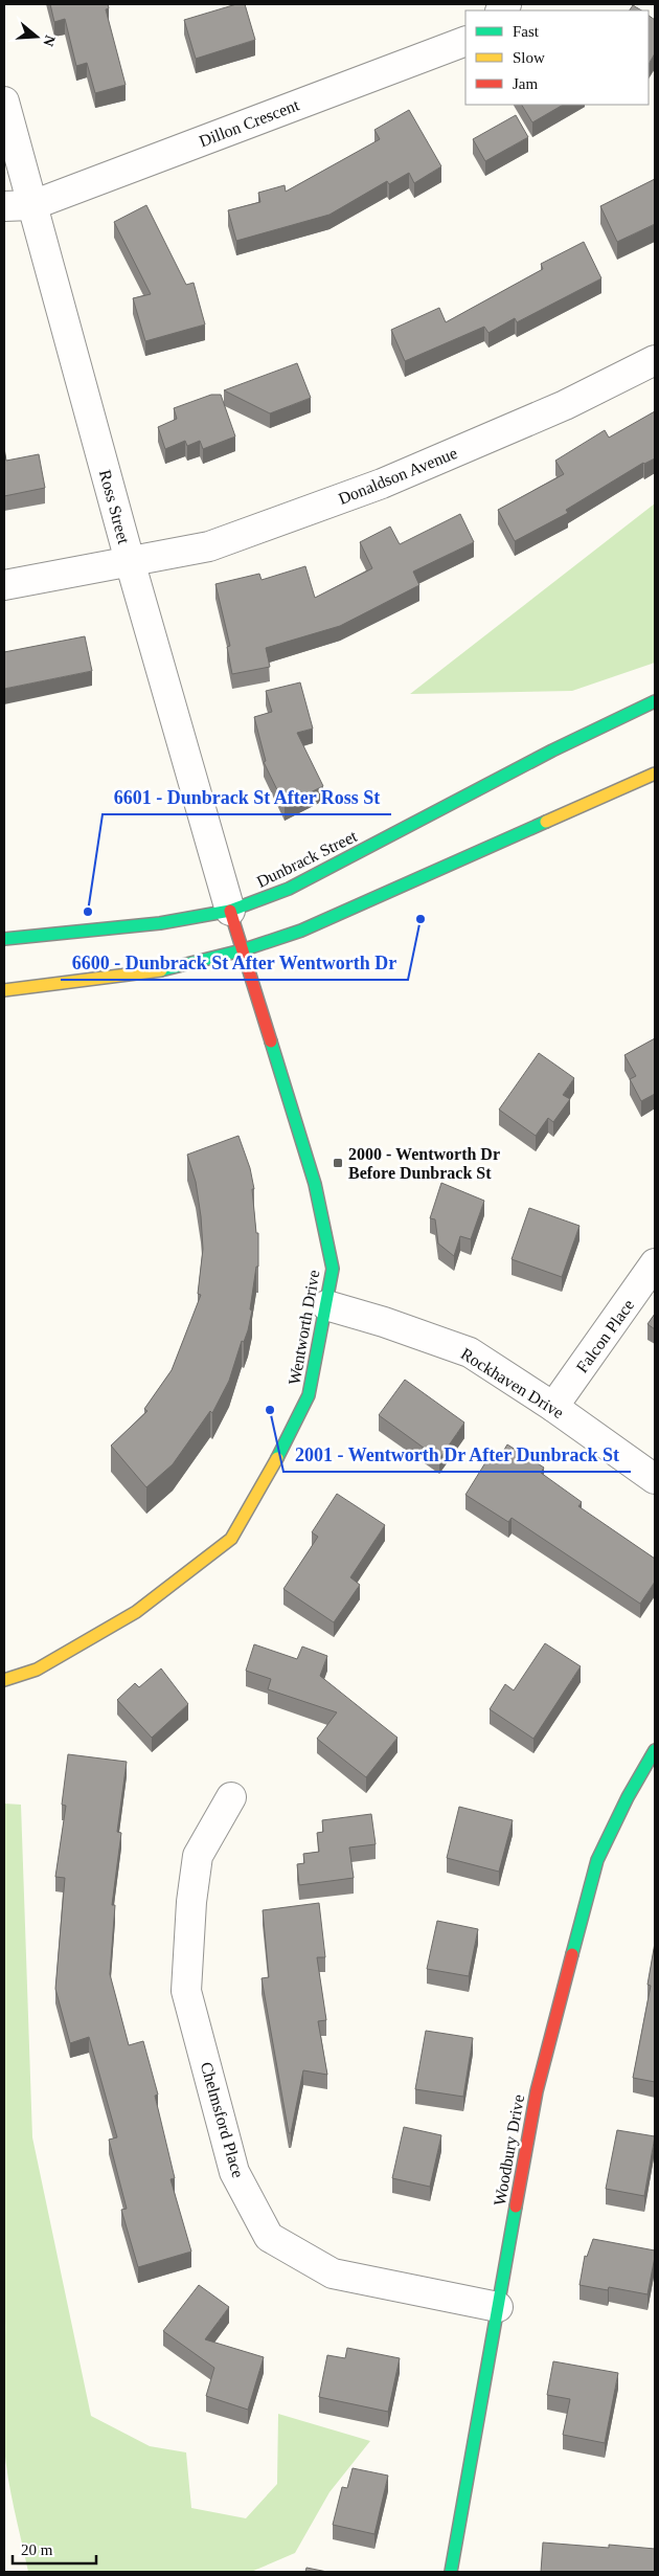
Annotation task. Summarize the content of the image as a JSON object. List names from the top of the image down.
{
  "streets": {
    "street": [
      "Dillon Crescent",
      "Donaldson Avenue",
      "Ross Street",
      "Dunbrack Street",
      "Wentworth Drive",
      "Falcon Place",
      "Rockhaven Drive",
      "Chelmsford Place",
      "Woodbury Drive"
    ]
  },
  "crossings": [
    ["Dillon Crescent", "Ross Street"],
    ["Donaldson Avenue", "Ross Street"],
    ["Ross Street", "Dunbrack Street"],
    ["Ross Street", "Wentworth Drive"],
    ["Dunbrack Street", "Wentworth Drive"],
    ["Wentworth Drive", "Rockhaven Drive"],
    ["Falcon Place", "Rockhaven Drive"],
    ["Chelmsford Place", "Woodbury Drive"]
  ],
  "places": {
    "other": ["6601 - Dunbrack St After Ross St", "6600 - Dunbrack St After Wentworth Dr", "2001 - Wentworth Dr After Dunbrack St"],
    "transit": ["2000 - Wentworth Dr Before Dunbrack St"]
  },
  "legend": ["Fast", "Slow", "Jam"],
  "scale_bar": "20 m",
  "north": "right"
}
